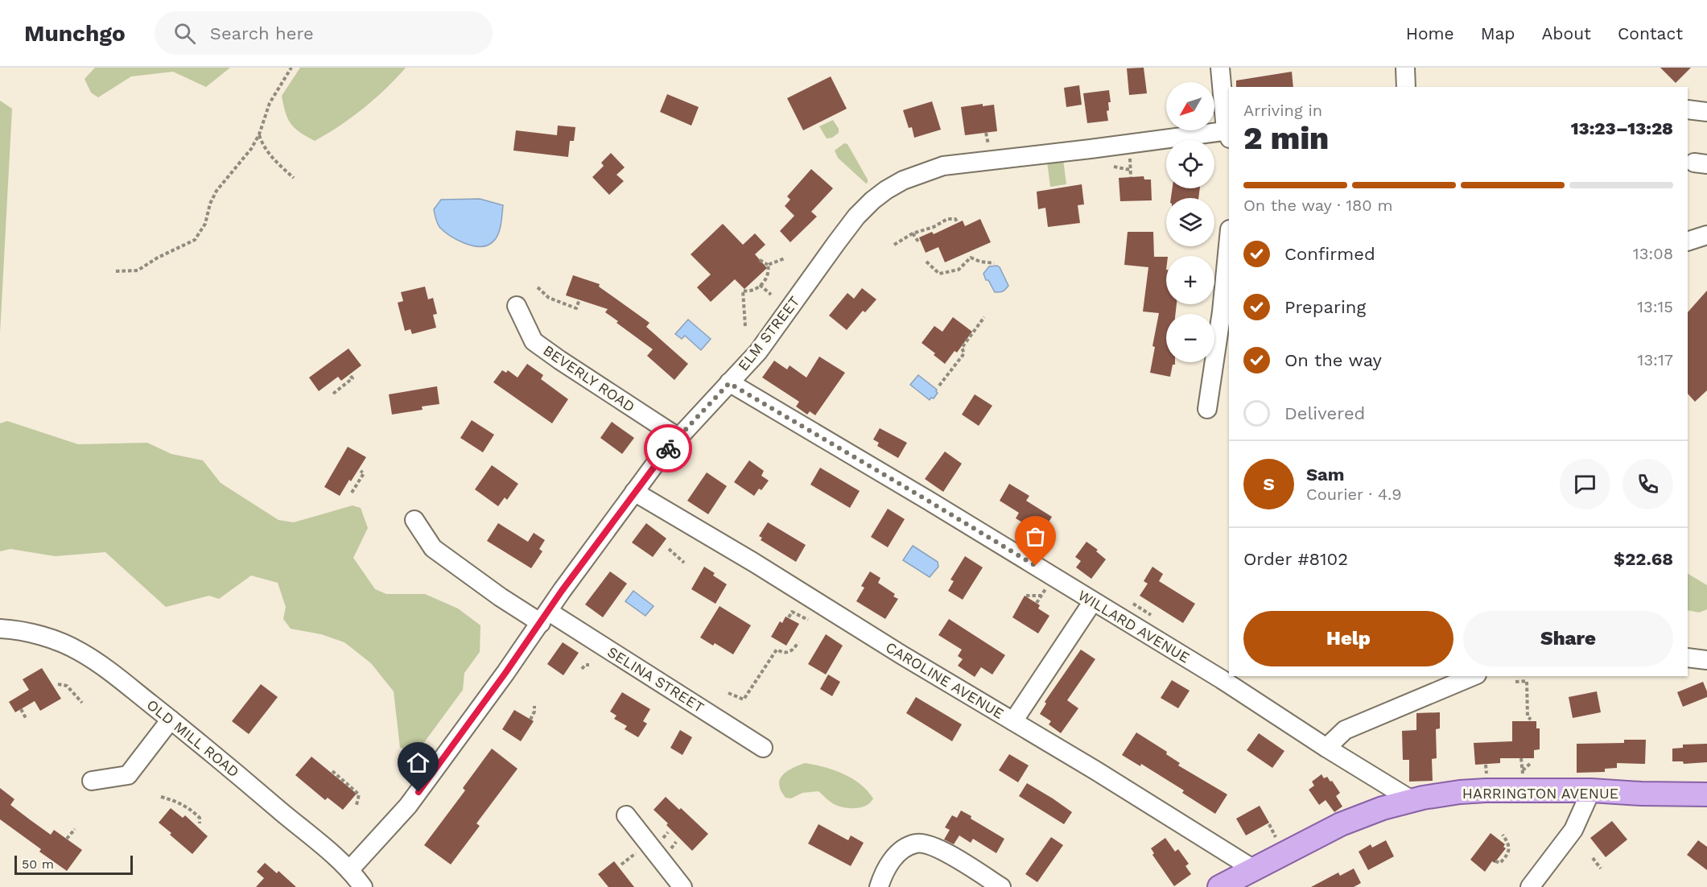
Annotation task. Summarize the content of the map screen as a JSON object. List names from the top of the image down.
{
  "streets": {
    "main road": ["HARRINGTON AVENUE"],
    "street": [
      "ELM STREET",
      "BEVERLY ROAD",
      "WILLARD AVENUE",
      "SELINA STREET",
      "CAROLINE AVENUE",
      "OLD MILL ROAD"
    ]
  },
  "crossings": [
    ["ELM STREET", "BEVERLY ROAD"],
    ["ELM STREET", "WILLARD AVENUE"],
    ["ELM STREET", "SELINA STREET"],
    ["ELM STREET", "CAROLINE AVENUE"],
    ["ELM STREET", "OLD MILL ROAD"],
    ["WILLARD AVENUE", "HARRINGTON AVENUE"],
    ["CAROLINE AVENUE", "HARRINGTON AVENUE"]
  ],
  "scale_bar": "50 m",
  "north": "bottom left",
  "page": {
    "header": "Munchgo",
    "search": "Search here",
    "nav": [
      "Home",
      "Map",
      "About",
      "Contact"
    ],
    "map_buttons": ["+", "−"],
    "heading": ["2 min", "Arriving in", "13:23–13:28"],
    "panel": [
      "Sam",
      "Courier · 4.9",
      "Order #8102",
      "$22.68"
    ],
    "bar": "On the way · 180 m",
    "list": [
      ["Confirmed", "13:08"],
      ["Preparing", "13:15"],
      ["On the way", "13:17"],
      "Delivered"
    ],
    "round": "S",
    "buttons": ["Help", "Share"],
    "scale": "50 m"
  }
}
